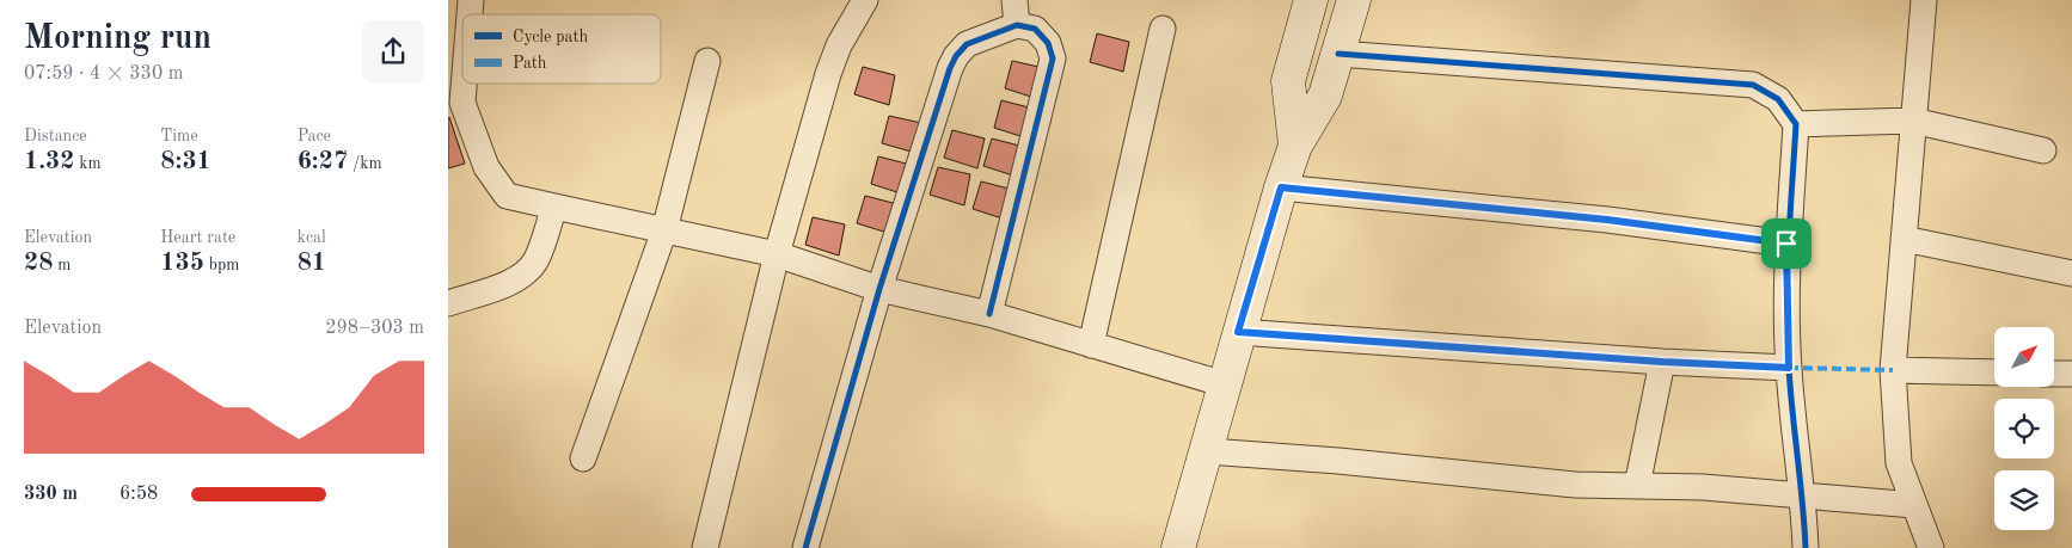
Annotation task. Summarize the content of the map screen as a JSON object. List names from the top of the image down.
{
  "legend": ["Cycle path", "Path"],
  "north": "top right",
  "page": {
    "heading": ["Morning run", "07:59 · 4 × 330 m"],
    "stats": [
      ["Distance", "1.32 km"],
      ["Time", "8:31"],
      ["Pace", "6:27 /km"],
      ["Elevation", "28 m"],
      ["Heart rate", "135 bpm"],
      ["kcal", "81"]
    ],
    "chart": ["Elevation", "298–303 m"],
    "list": [
      {
        "name": "330 m",
        "note": "6:58"
      }
    ]
  }
}
